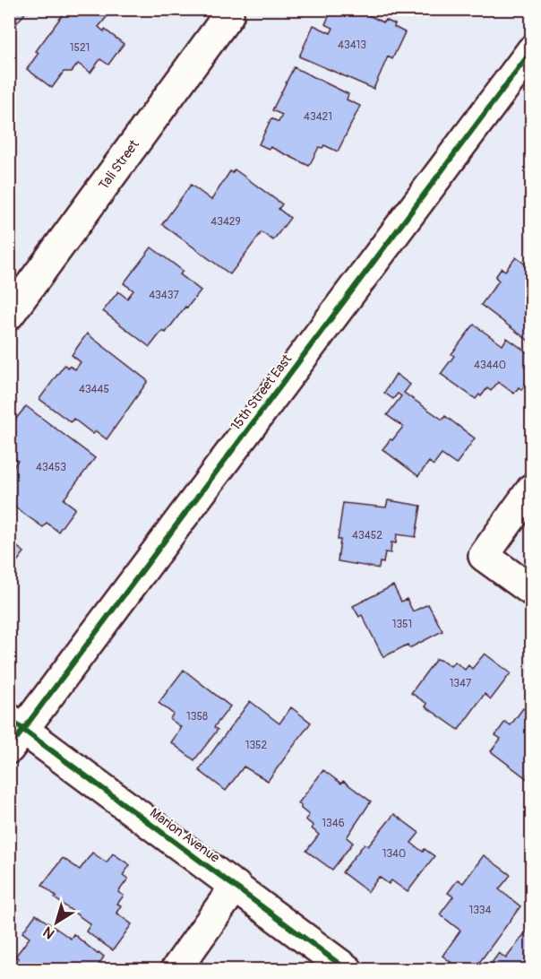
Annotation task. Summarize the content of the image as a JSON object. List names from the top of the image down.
{
  "streets": {
    "street": ["Tali Street", "15th Street East", "Marion Avenue"]
  },
  "crossings": [
    ["15th Street East", "Marion Avenue"]
  ],
  "house_numbers": [
    "43413",
    "1521",
    "43421",
    "43429",
    "43437",
    "43440",
    "43445",
    "43453",
    "43452",
    "1351",
    "1347",
    "1358",
    "1352",
    "1346",
    "1340",
    "1334"
  ],
  "north": "bottom left"
}
